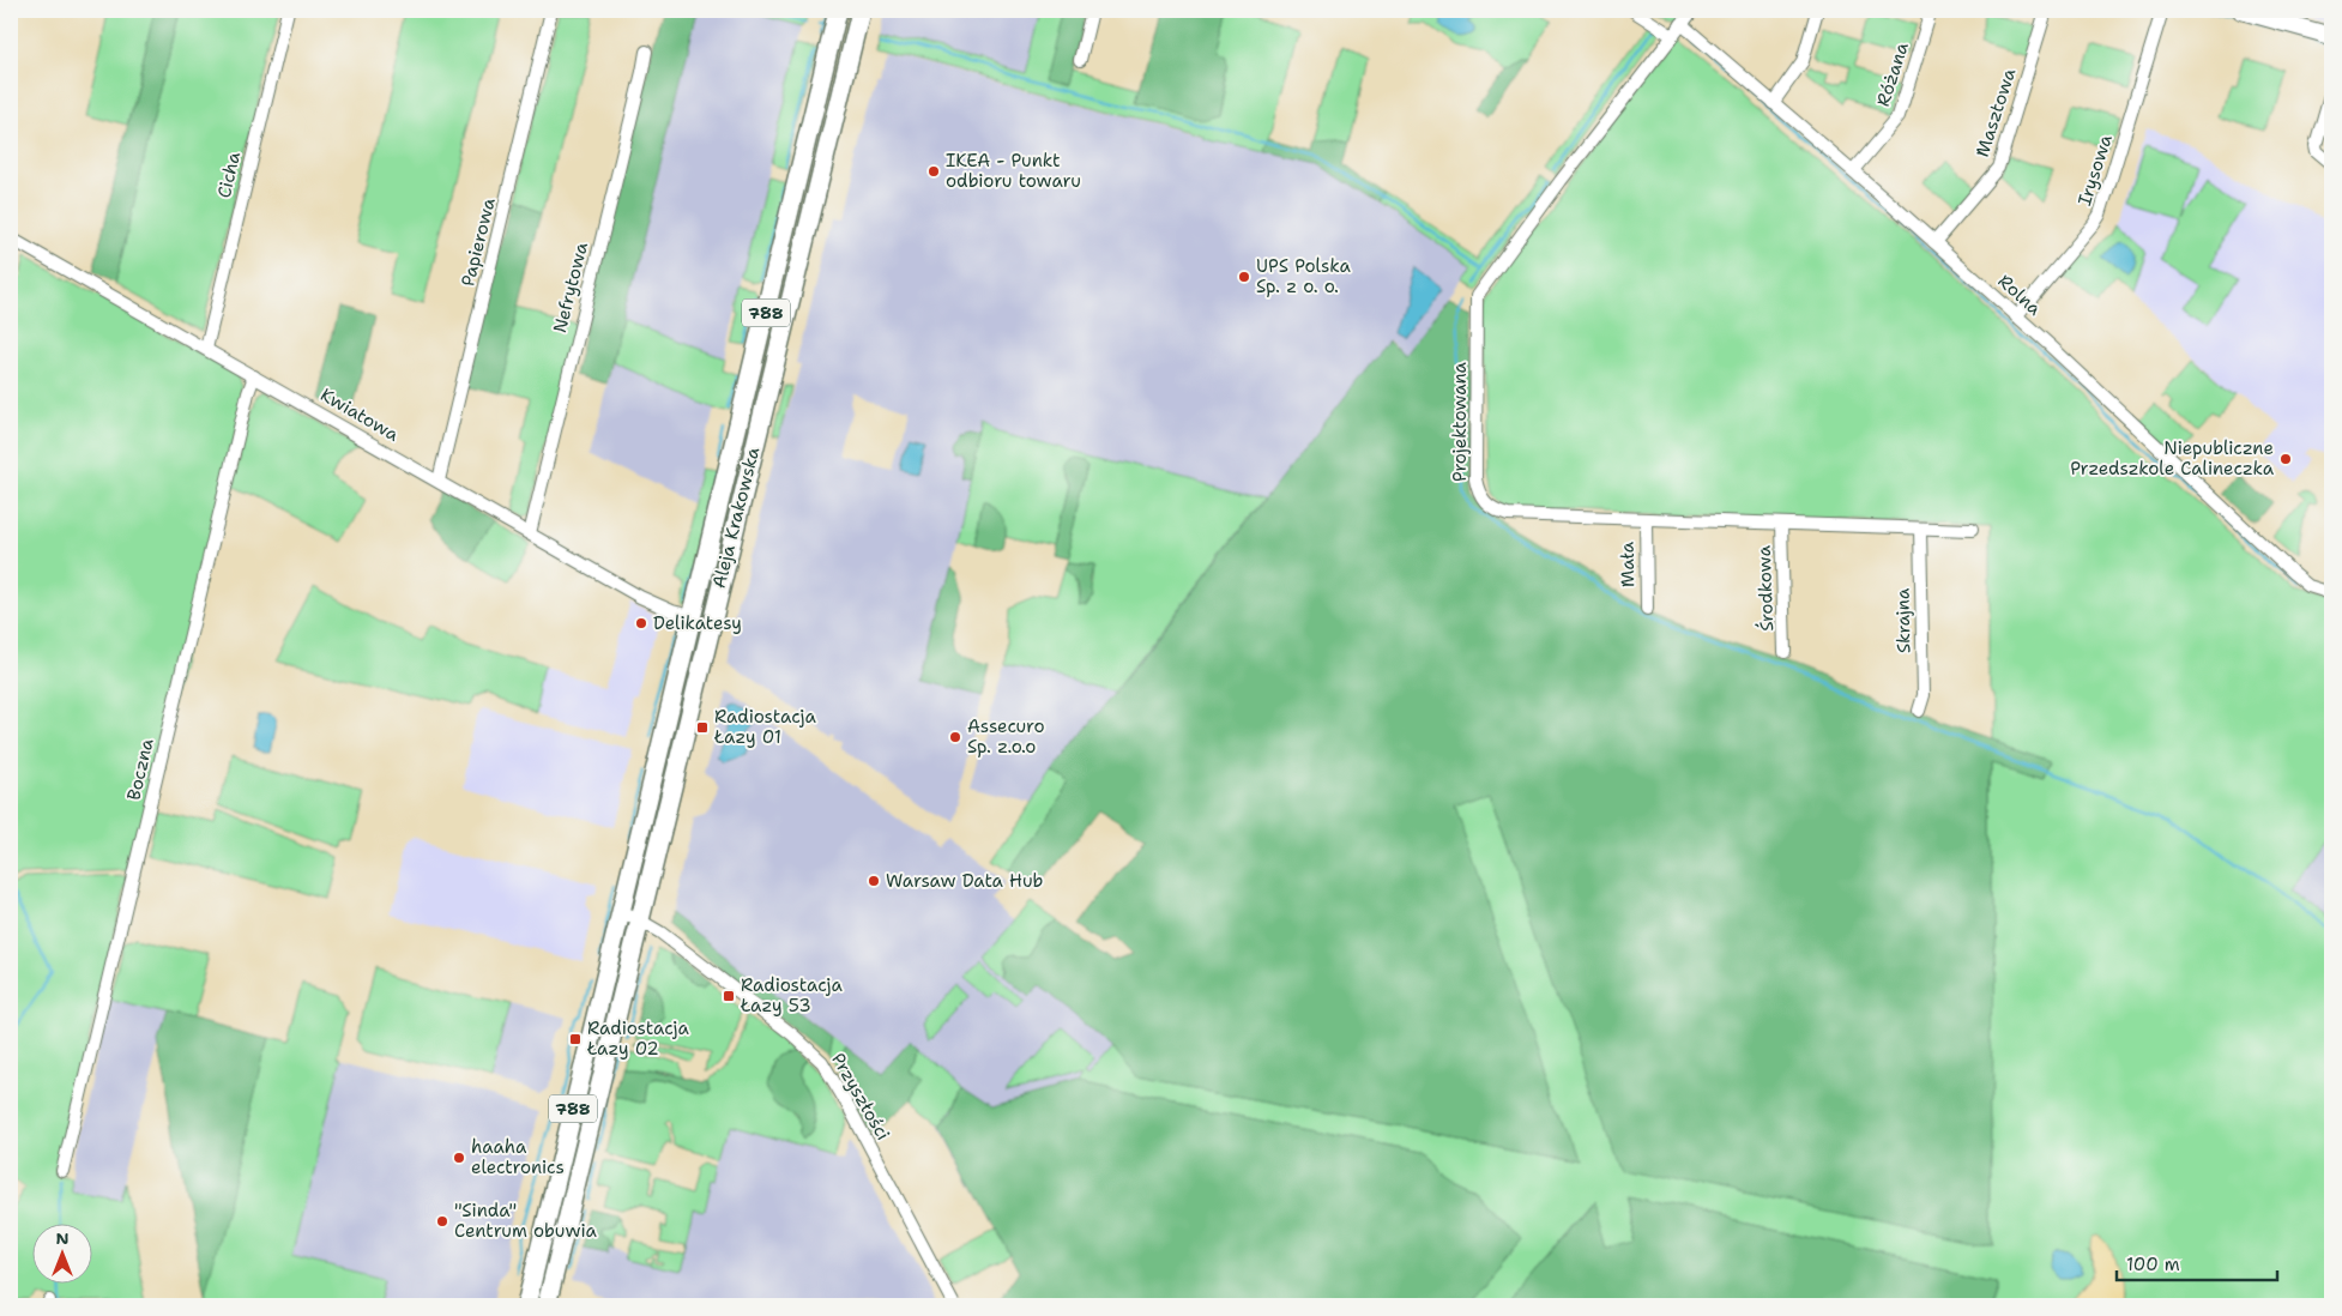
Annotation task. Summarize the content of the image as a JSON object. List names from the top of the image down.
{
  "streets": {
    "main road": ["788", "Aleja Krakowska"],
    "street": [
      "Różana",
      "Masztowa",
      "Irysowa",
      "Cicha",
      "Papierowa",
      "Nefrytowa",
      "Rolna",
      "Kwiatowa",
      "Projektowana",
      "Mała",
      "Środkowa",
      "Skrajna",
      "Boczna",
      "Przyszłości"
    ]
  },
  "crossings": [
    ["Różana", "Rolna"],
    ["Masztowa", "Rolna"],
    ["Irysowa", "Rolna"],
    ["Cicha", "Kwiatowa"],
    ["Papierowa", "Kwiatowa"],
    ["Nefrytowa", "Kwiatowa"],
    ["Rolna", "Projektowana"],
    ["Kwiatowa", "Aleja Krakowska"],
    ["Kwiatowa", "Boczna"],
    ["Projektowana", "Mała"],
    ["Projektowana", "Środkowa"],
    ["Projektowana", "Skrajna"],
    ["Aleja Krakowska", "Przyszłości"]
  ],
  "places": {
    "other": [
      "IKEA - Punkt odbioru towaru",
      "UPS Polska Sp. z o. o.",
      "Niepubliczne Przedszkole Calineczka",
      "Delikatesy",
      "Assecuro Sp. z.o.o",
      "Warsaw Data Hub",
      "haaha electronics",
      "\"Sinda\" Centrum obuwia"
    ],
    "transit": ["Radiostacja Łazy 01", "Radiostacja Łazy 53", "Radiostacja Łazy 02"]
  },
  "scale_bar": "100 m",
  "north": "top"
}
